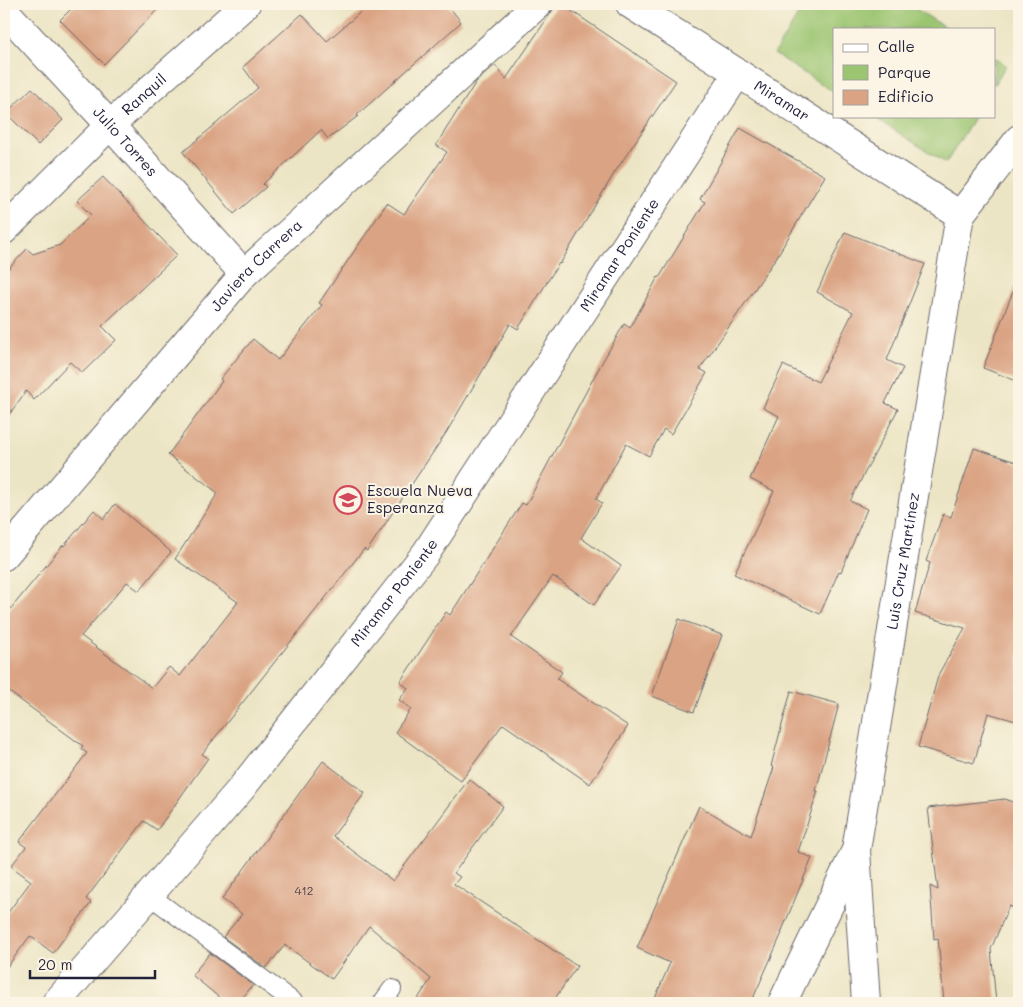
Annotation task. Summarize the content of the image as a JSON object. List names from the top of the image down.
{
  "streets": {
    "street": [
      "Ranquil",
      "Miramar",
      "Julio Torres",
      "Miramar Poniente",
      "Javiera Carrera",
      "Luis Cruz Martínez"
    ]
  },
  "crossings": [
    ["Ranquil", "Julio Torres"],
    ["Miramar", "Miramar Poniente"],
    ["Miramar", "Luis Cruz Martínez"],
    ["Julio Torres", "Javiera Carrera"]
  ],
  "places": {
    "school or university": ["Escuela Nueva Esperanza"]
  },
  "house_numbers": ["412"],
  "legend": ["Calle", "Parque", "Edificio"],
  "scale_bar": "20 m"
}
